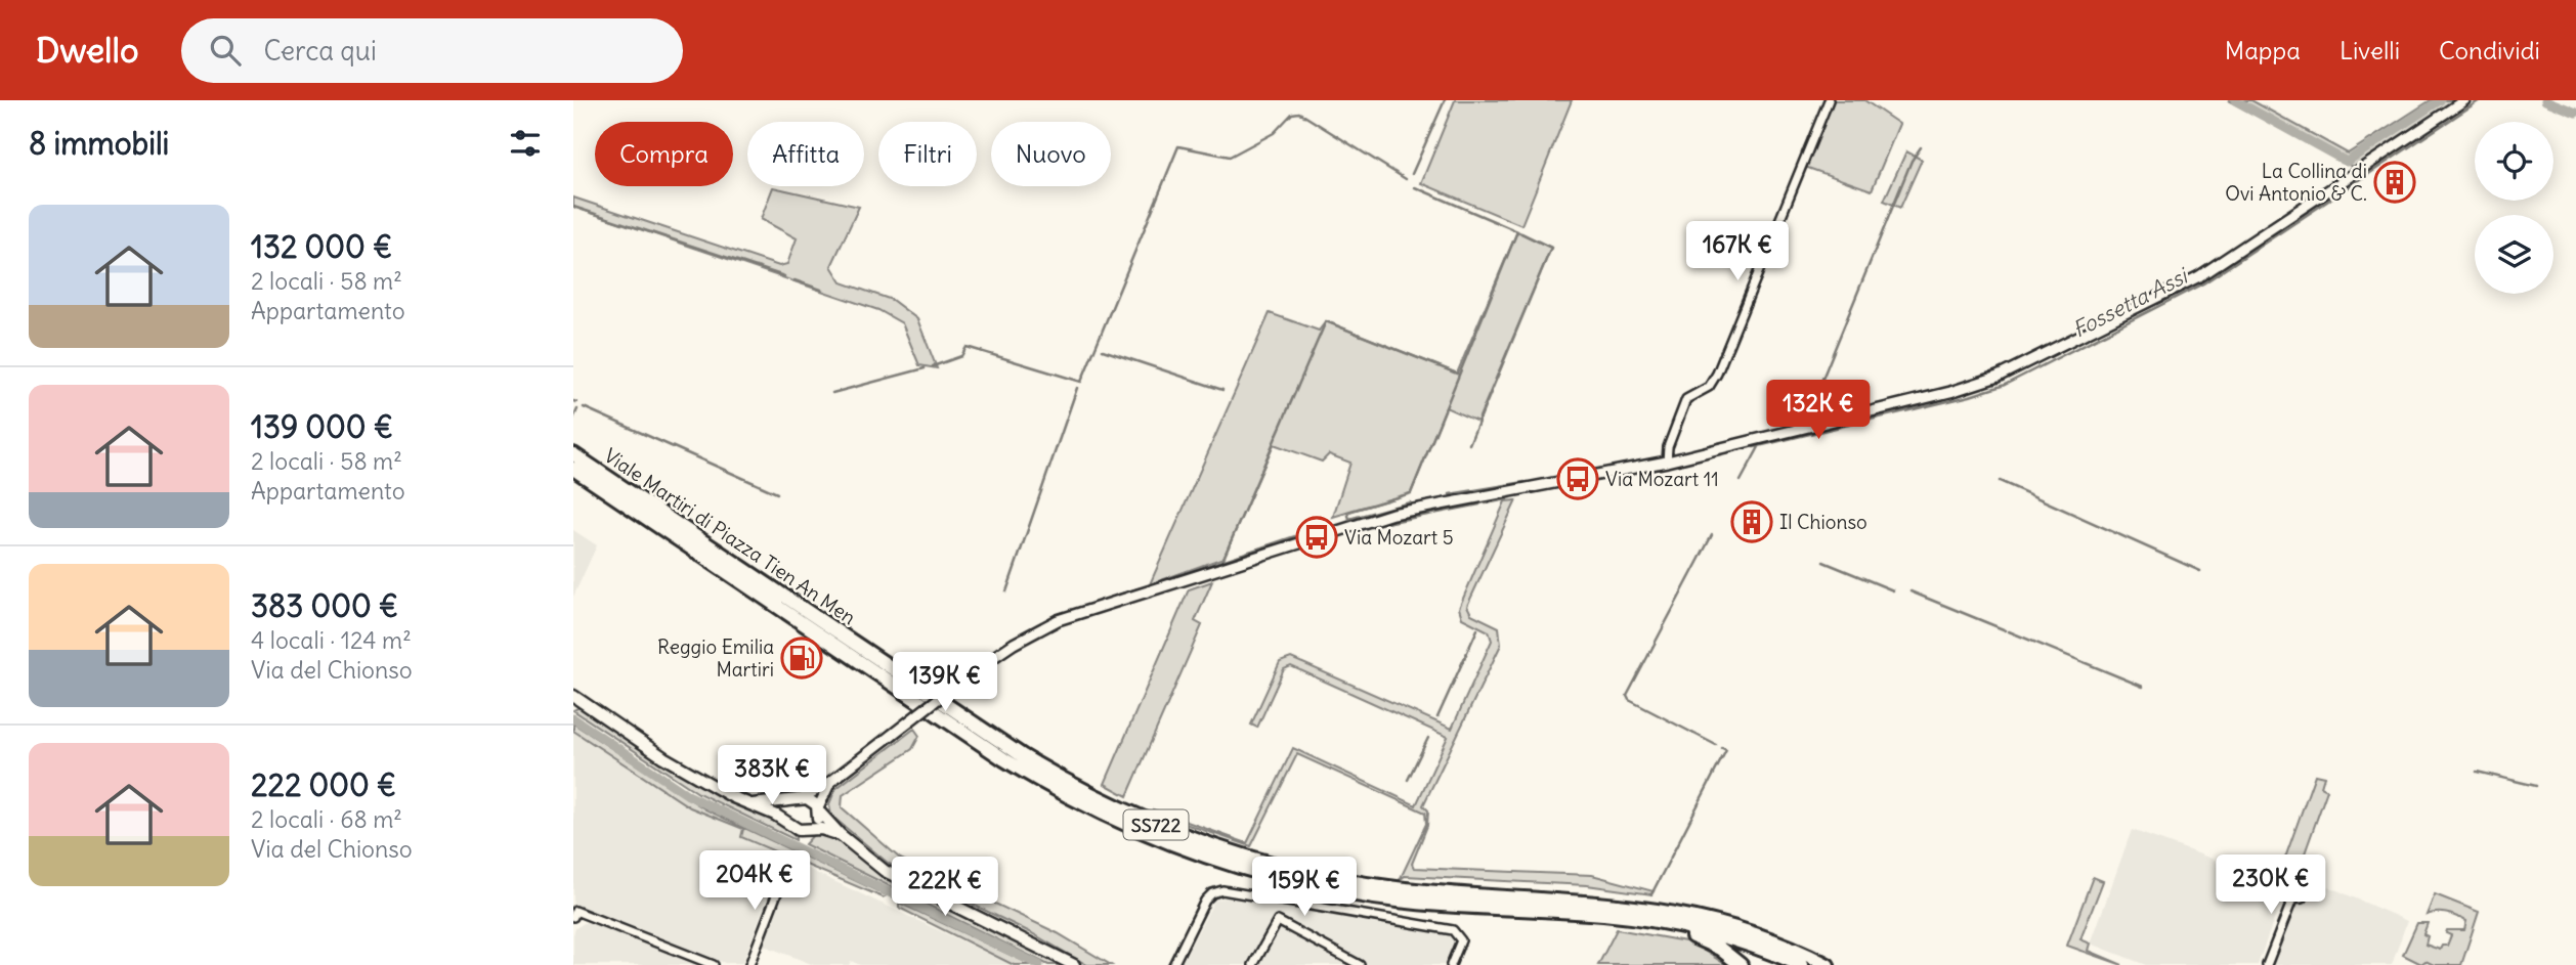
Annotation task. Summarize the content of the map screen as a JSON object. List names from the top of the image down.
{
  "streets": {
    "highway": ["Viale Martiri di Piazza Tien An Men", "SS722"]
  },
  "crossings": [
    ["Viale Martiri di Piazza Tien An Men", "SS722"]
  ],
  "water": ["Fossetta Assi"],
  "places": {
    "building": ["La Collina di Ovi Antonio & C.", "Il Chionso"],
    "bus stop": ["Via Mozart 11", "Via Mozart 5"],
    "fuel station": ["Reggio Emilia Martiri"]
  },
  "page": {
    "header": "Dwello",
    "search": "Cerca qui",
    "nav": ["Mappa", "Livelli", "Condividi"],
    "heading": "8 immobili",
    "chip": [
      "Compra",
      "Affitta",
      "Filtri",
      "Nuovo"
    ],
    "list": [
      {
        "name": "132 000 €",
        "note": "2 locali · 58 m² · Appartamento"
      },
      {
        "name": "139 000 €",
        "note": "2 locali · 58 m² · Appartamento"
      },
      {
        "name": "383 000 €",
        "note": "4 locali · 124 m² · Via del Chionso"
      },
      {
        "name": "222 000 €",
        "note": "2 locali · 68 m² · Via del Chionso"
      }
    ],
    "price": [
      "167K €",
      "132K €",
      "139K €",
      "383K €",
      "204K €",
      "230K €",
      "222K €",
      "159K €"
    ]
  }
}
